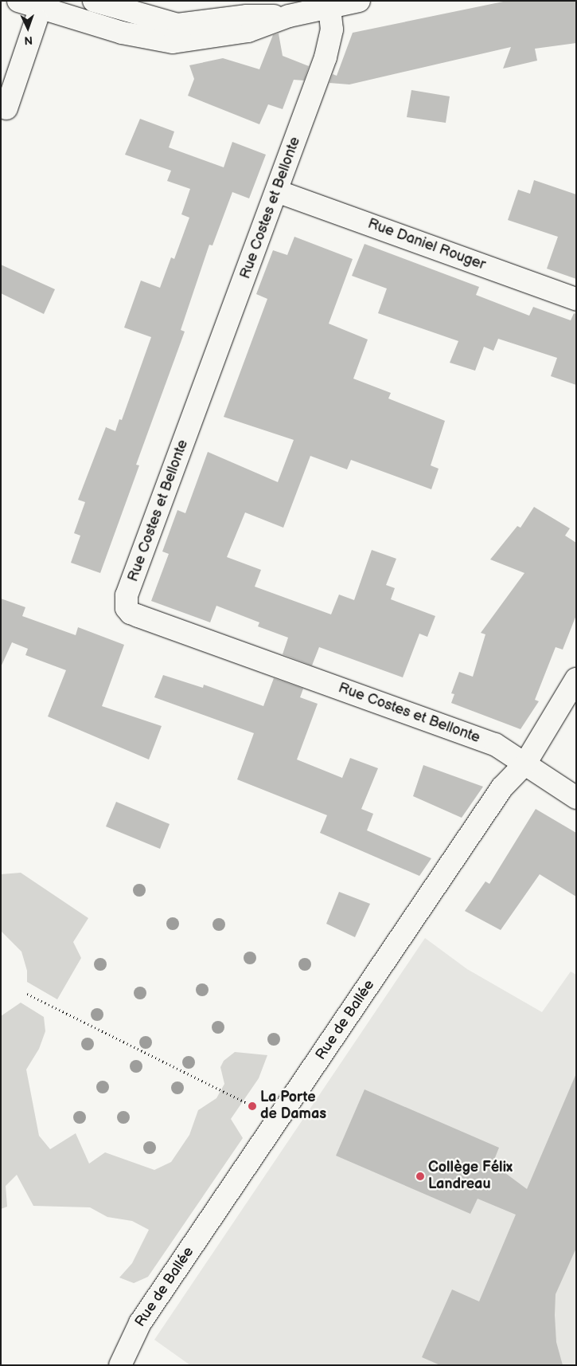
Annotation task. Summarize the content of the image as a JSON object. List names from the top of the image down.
{
  "streets": {
    "street": ["Rue Costes et Bellonte", "Rue Daniel Rouger", "Rue de Ballée"]
  },
  "crossings": [
    ["Rue Costes et Bellonte", "Rue Daniel Rouger"],
    ["Rue Costes et Bellonte", "Rue de Ballée"]
  ],
  "places": ["La Porte de Damas", "Collège Félix Landreau"],
  "north": "bottom"
}
